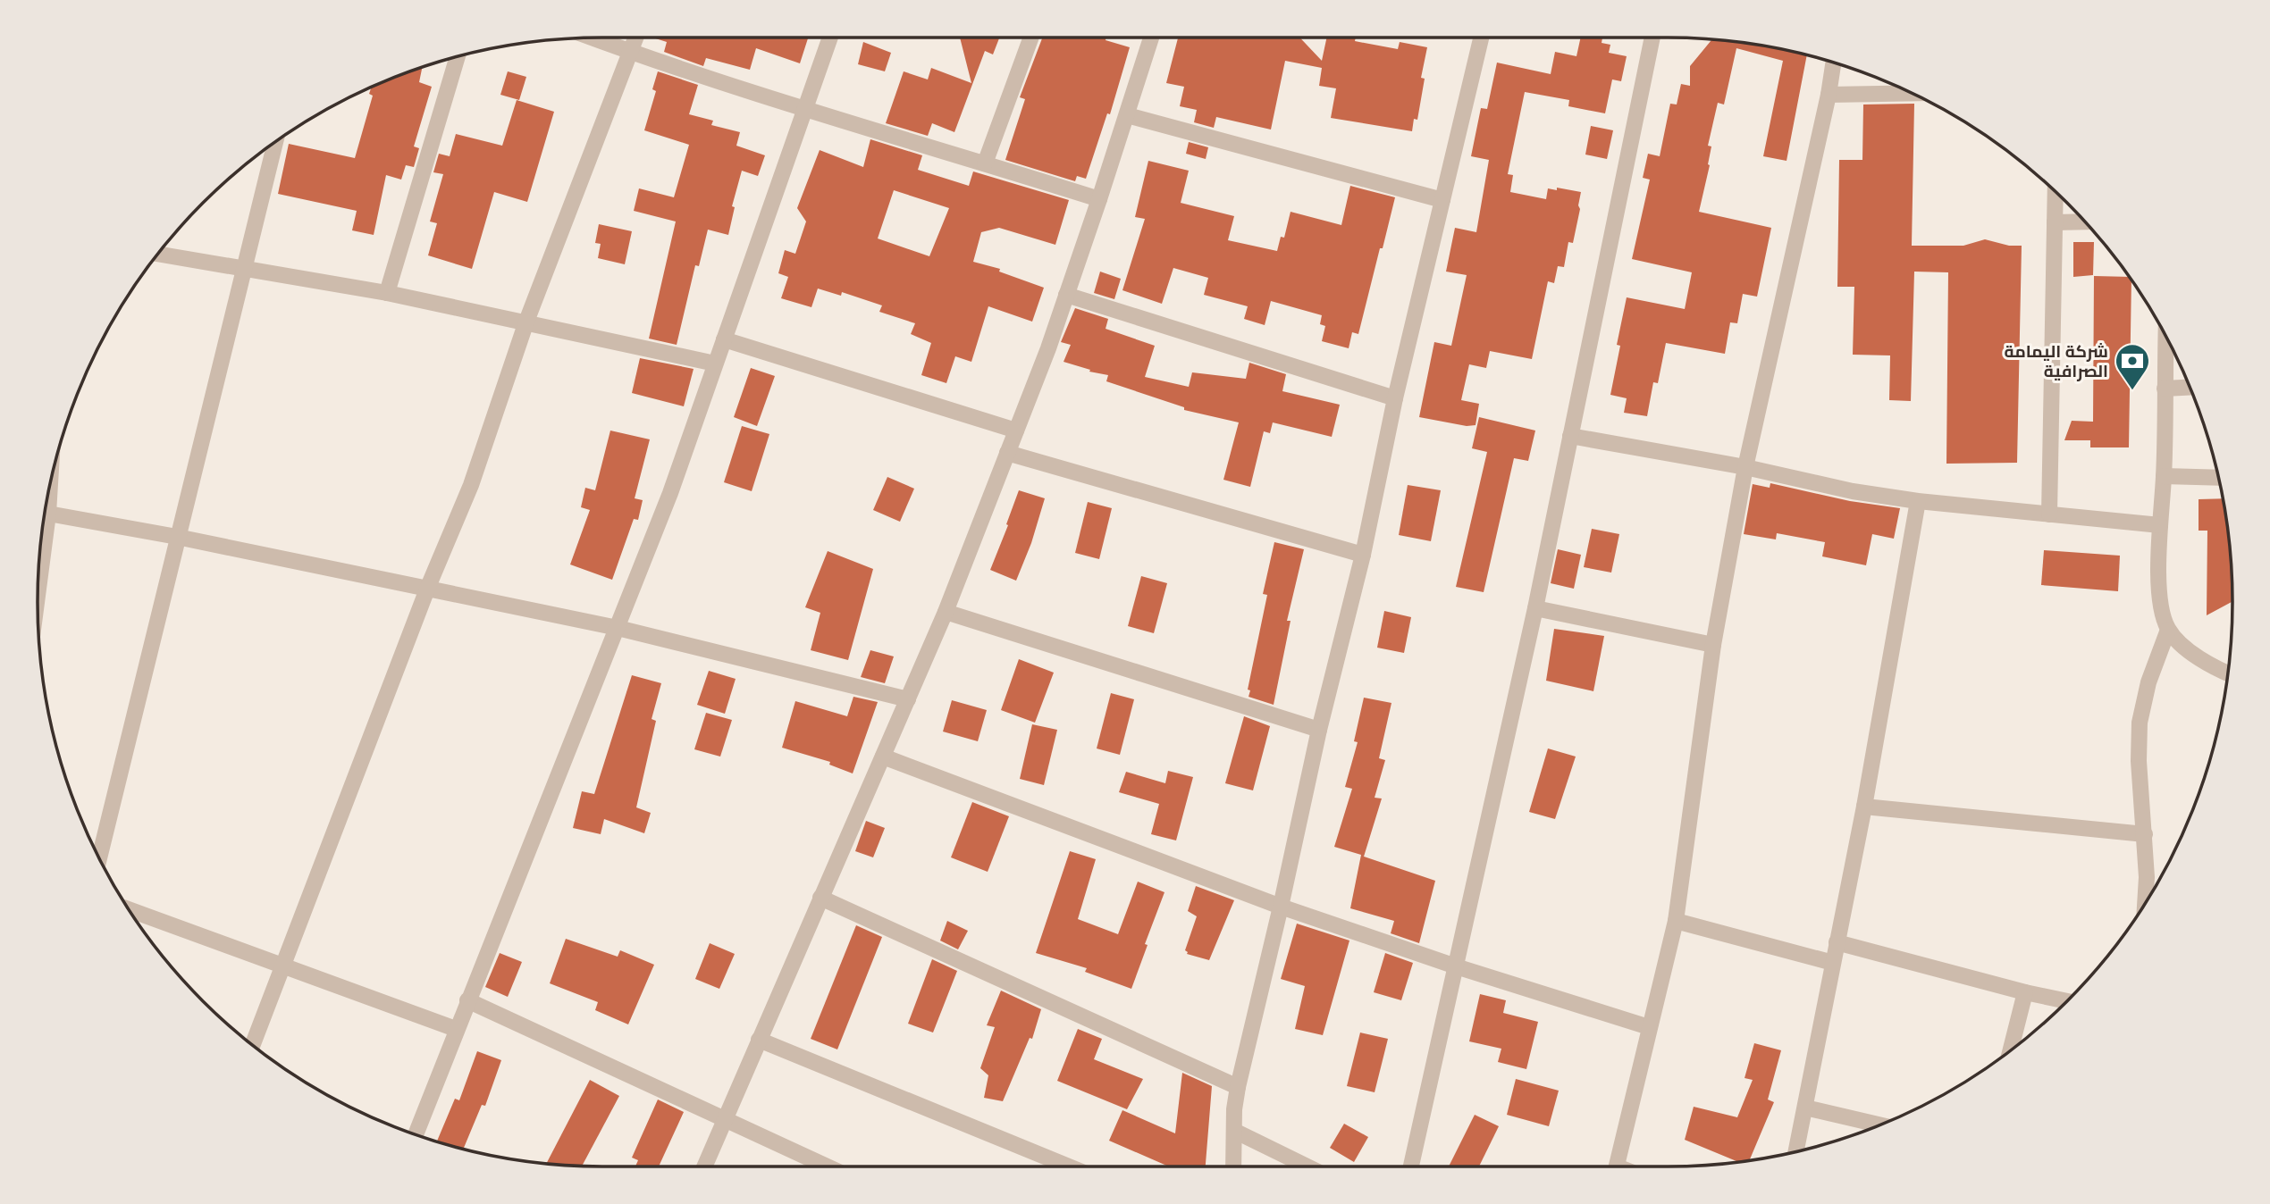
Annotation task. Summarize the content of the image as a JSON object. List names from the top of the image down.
{
  "places": {
    "bank": ["شركة اليمامة الصرافية"]
  }
}
